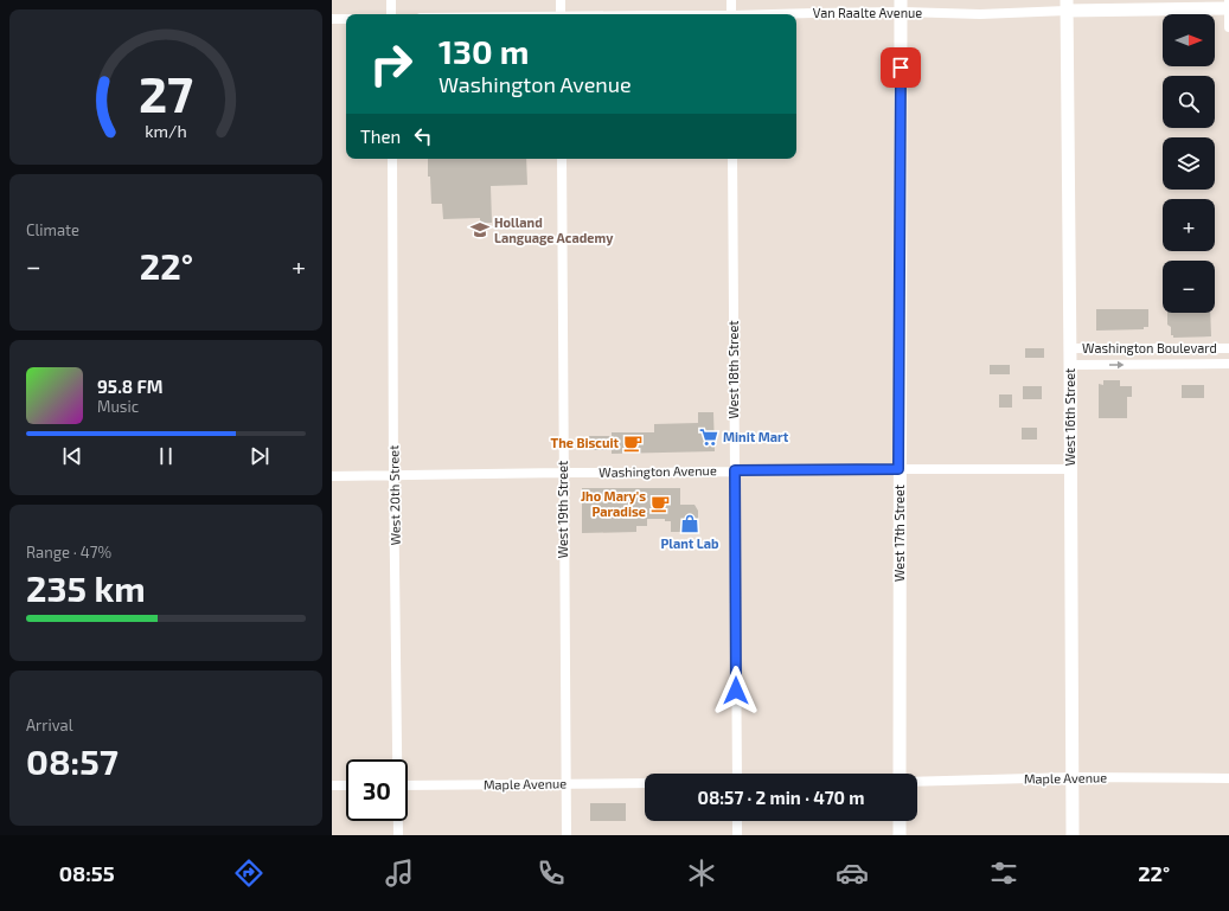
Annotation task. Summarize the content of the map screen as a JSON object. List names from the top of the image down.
{
  "streets": {
    "street": [
      "Van Raalte Avenue",
      "Washington Boulevard",
      "West 18th Street",
      "West 16th Street",
      "Washington Avenue",
      "West 20th Street",
      "West 19th Street",
      "West 17th Street",
      "Maple Avenue"
    ]
  },
  "crossings": [
    ["Van Raalte Avenue", "West 16th Street"],
    ["Van Raalte Avenue", "West 17th Street"],
    ["Washington Boulevard", "West 16th Street"],
    ["West 18th Street", "Washington Avenue"],
    ["West 16th Street", "Washington Avenue"],
    ["West 16th Street", "Maple Avenue"],
    ["Washington Avenue", "West 20th Street"],
    ["Washington Avenue", "West 19th Street"],
    ["Washington Avenue", "West 17th Street"],
    ["West 19th Street", "Maple Avenue"]
  ],
  "places": {
    "school or university": ["Holland Language Academy"],
    "supermarket": ["Minit Mart"],
    "cafe": ["The Biscuit", "Jho Mary's Paradise"],
    "shop": ["Plant Lab"]
  },
  "north": "right",
  "page": {
    "map_buttons": ["+", "−"],
    "turn": ["130 m", "Washington Avenue"],
    "then": "Then",
    "tile": [
      "Climate",
      ["Range · 47%", "235 km"],
      ["Arrival", "08:57"]
    ],
    "heat": ["−", "22°", "+"],
    "song": ["95.8 FM", "Music"],
    "limit": "30",
    "trip": "08:57 · 2 min · 470 m",
    "tabs": ["08:55", "22°"],
    "gauge": ["27", "km/h"]
  }
}
